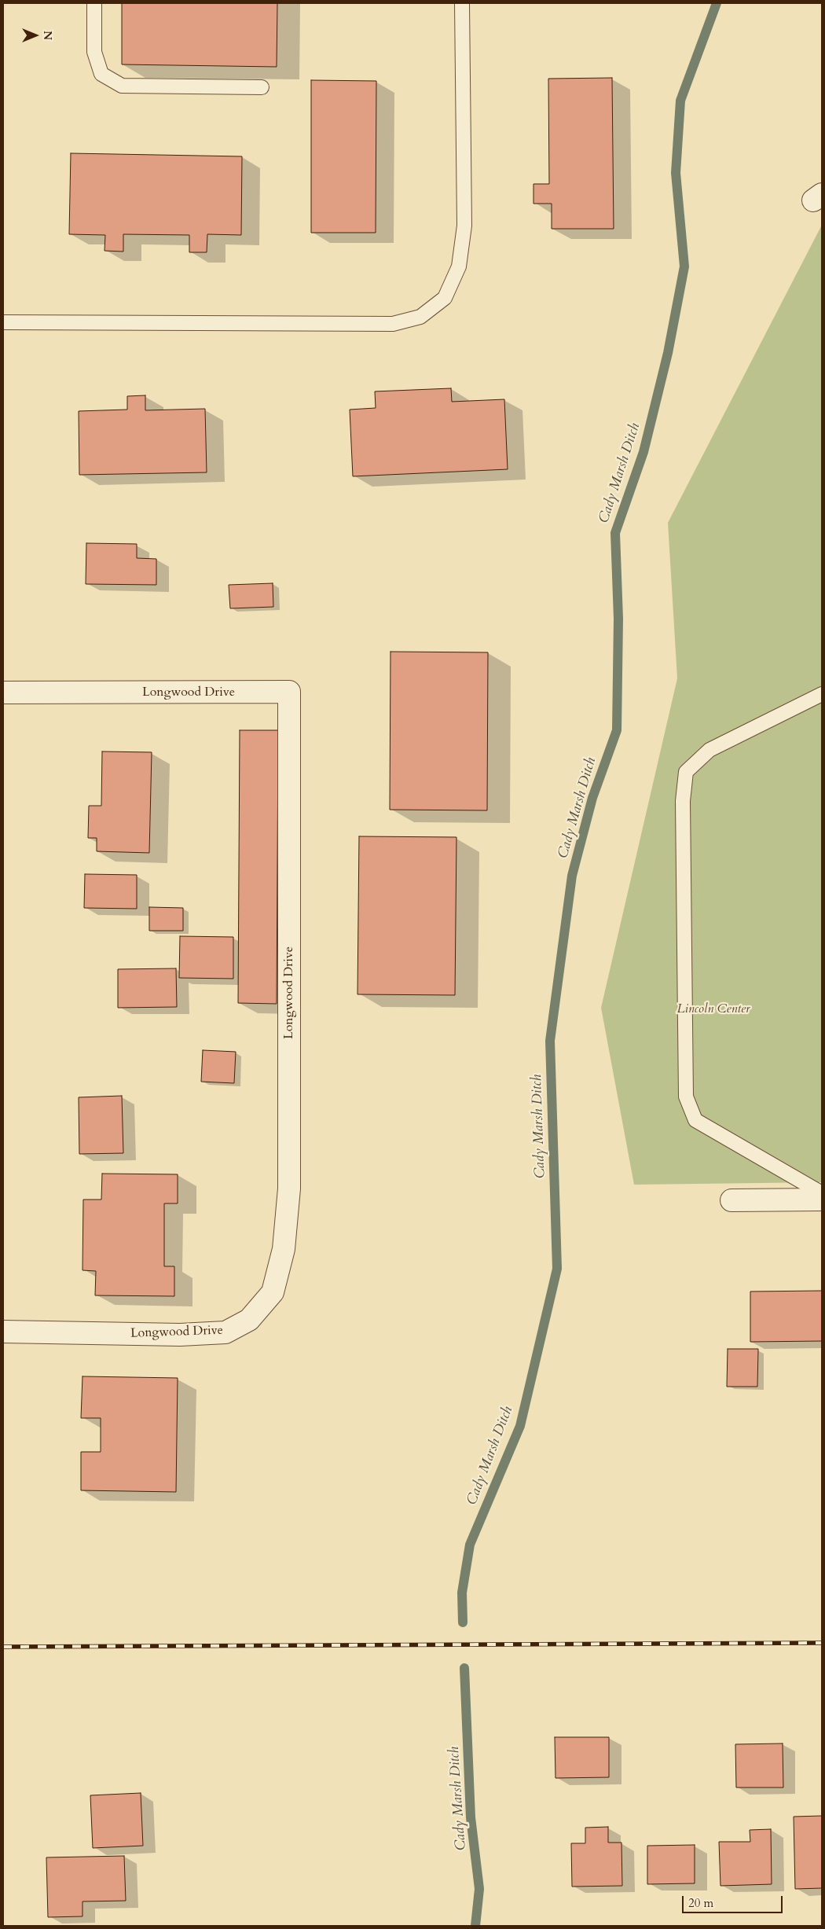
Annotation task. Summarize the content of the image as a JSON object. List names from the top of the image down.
{
  "streets": {
    "street": ["Longwood Drive"]
  },
  "water": ["Cady Marsh Ditch"],
  "parks": ["Lincoln Center"],
  "scale_bar": "20 m",
  "north": "right"
}
